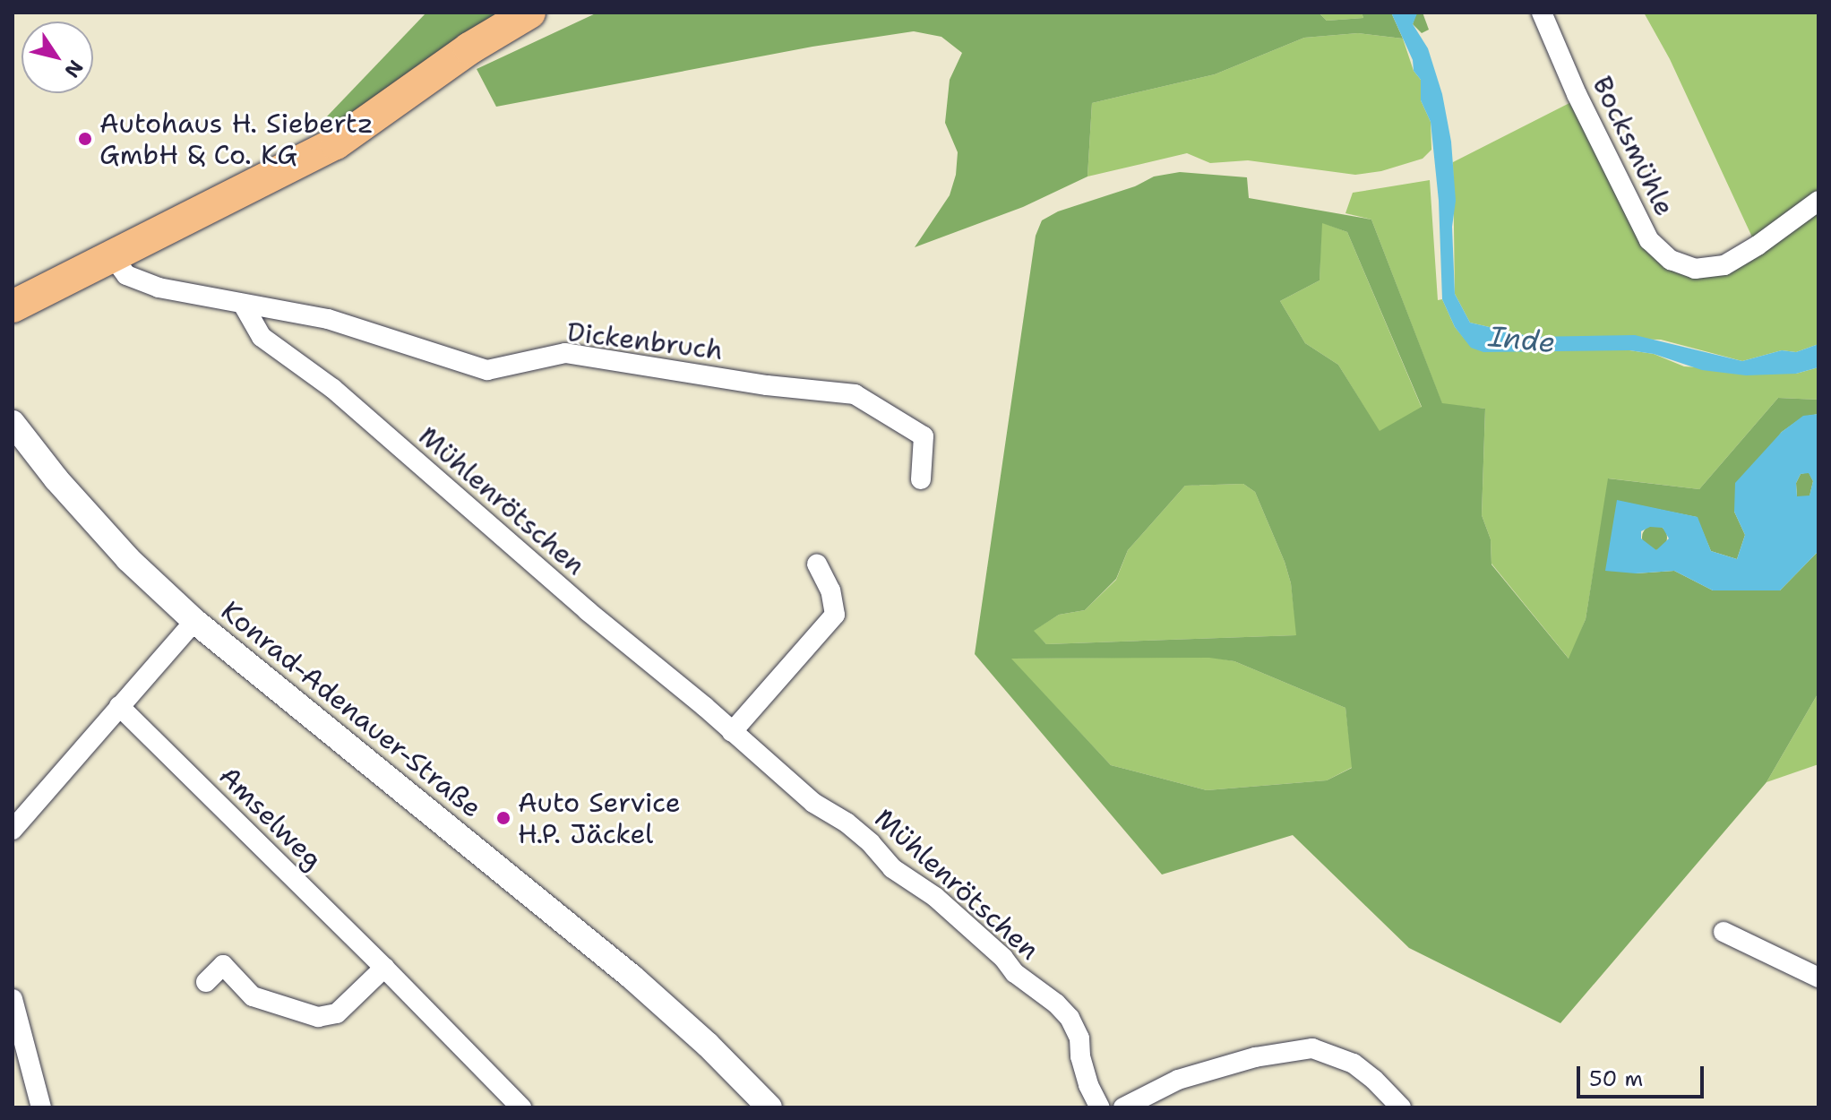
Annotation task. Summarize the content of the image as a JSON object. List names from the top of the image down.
{
  "streets": {
    "street": [
      "Bocksmühle",
      "Dickenbruch",
      "Mühlenrötschen",
      "Konrad-Adenauer-Straße",
      "Amselweg"
    ]
  },
  "crossings": [
    ["Dickenbruch", "Mühlenrötschen"]
  ],
  "water": ["Inde"],
  "places": ["Autohaus H. Siebertz GmbH & Co. KG", "Auto Service H.P. Jäckel"],
  "scale_bar": "50 m",
  "north": "bottom right"
}
